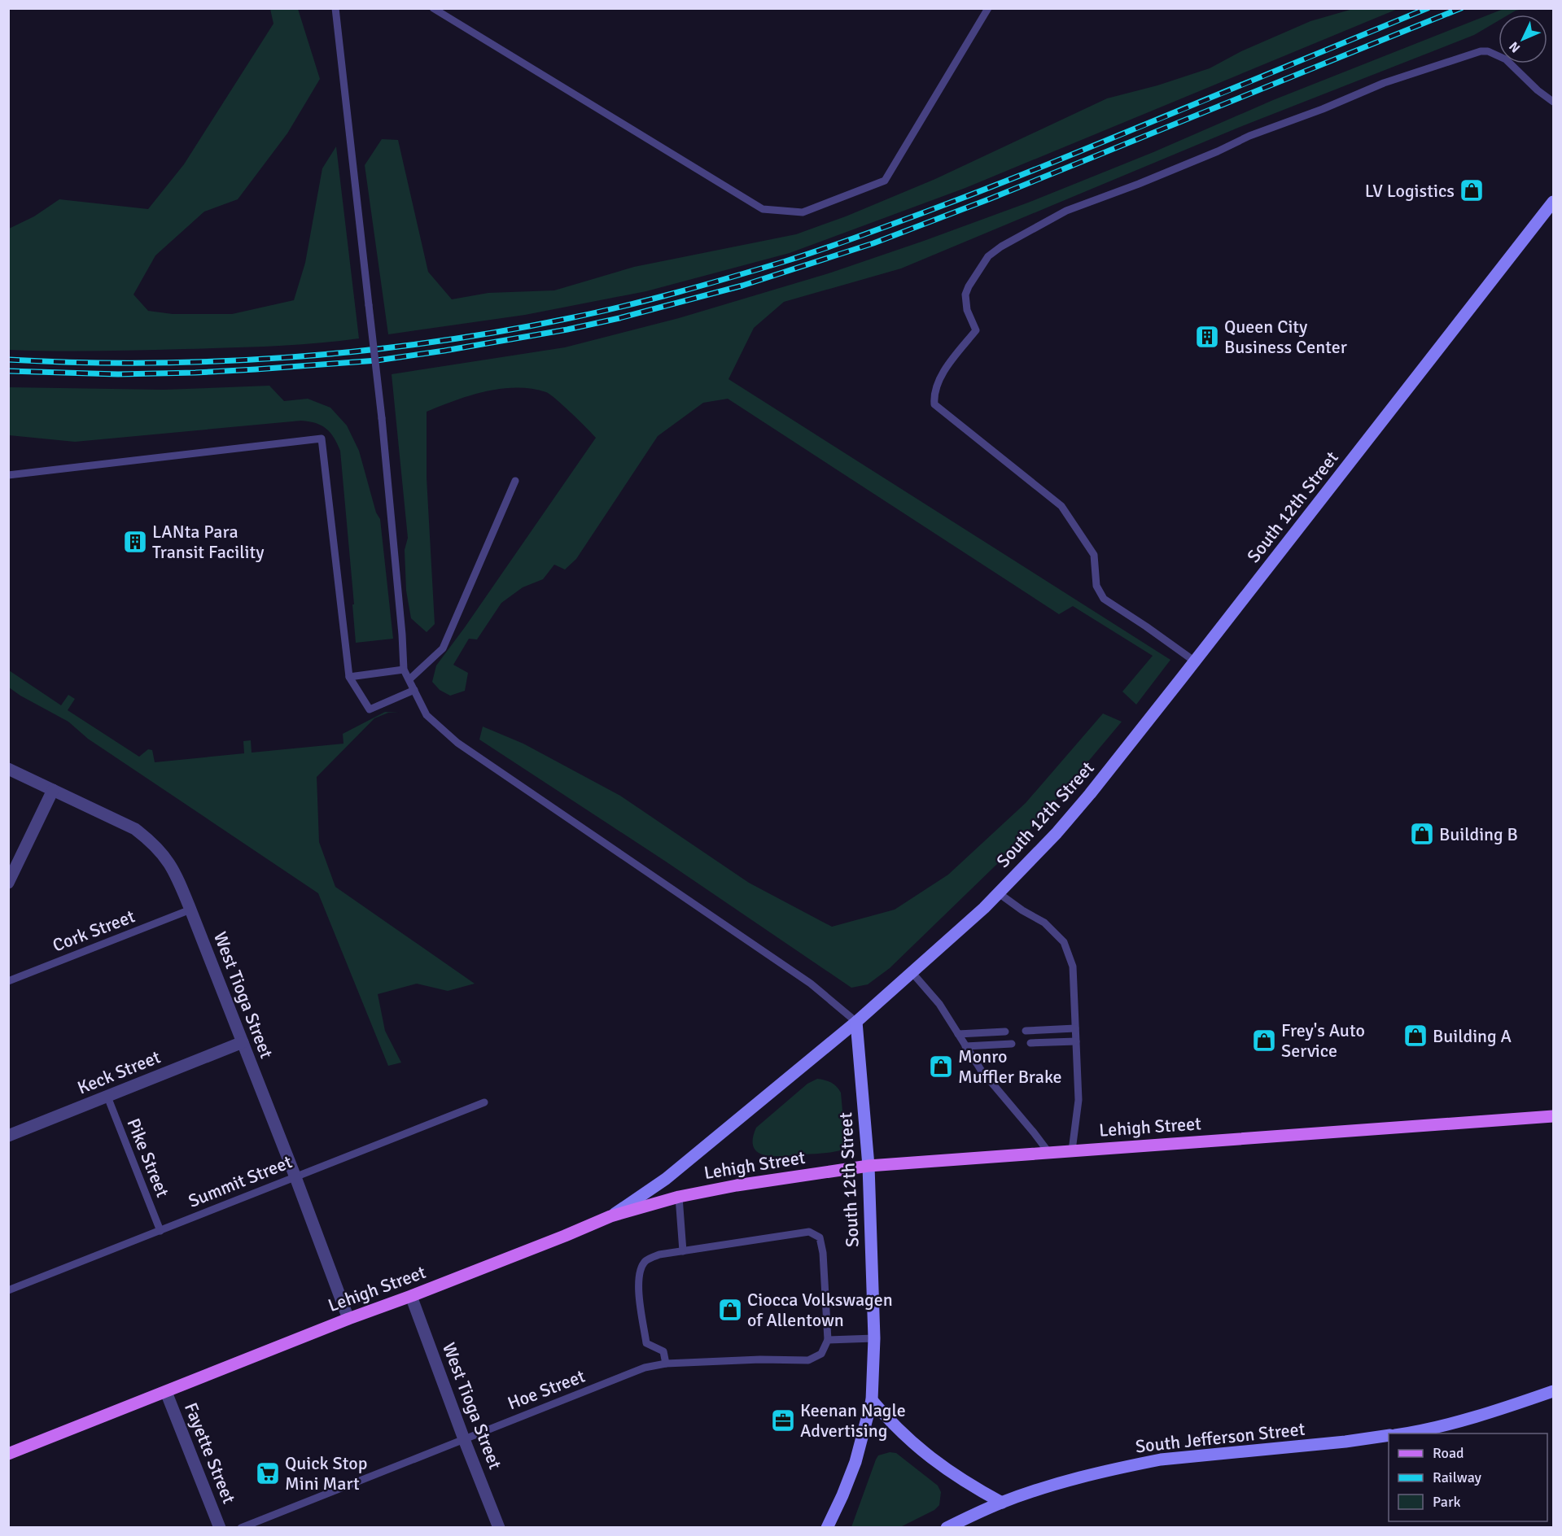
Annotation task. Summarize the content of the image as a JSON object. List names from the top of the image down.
{
  "streets": {
    "main road": ["Lehigh Street"],
    "street": [
      "South 12th Street",
      "West Tioga Street",
      "Keck Street",
      "South Jefferson Street",
      "Fayette Street"
    ],
    "lane": [
      "Cork Street",
      "Pike Street",
      "Summit Street",
      "Hoe Street"
    ]
  },
  "crossings": [
    ["South 12th Street", "Lehigh Street"],
    ["Cork Street", "West Tioga Street"],
    ["West Tioga Street", "Keck Street"],
    ["West Tioga Street", "Lehigh Street"],
    ["West Tioga Street", "Summit Street"],
    ["West Tioga Street", "Hoe Street"],
    ["Keck Street", "Pike Street"],
    ["Lehigh Street", "Fayette Street"],
    ["Pike Street", "Summit Street"]
  ],
  "places": {
    "shop": [
      "LV Logistics",
      "Building B",
      "Building A",
      "Frey's Auto Service",
      "Monro Muffler Brake",
      "Ciocca Volkswagen of Allentown"
    ],
    "building": ["Queen City Business Center", "LANta Para Transit Facility"],
    "office": ["Keenan Nagle Advertising"],
    "supermarket": ["Quick Stop Mini Mart"]
  },
  "legend": ["Road", "Railway", "Park"],
  "north": "bottom left"
}
